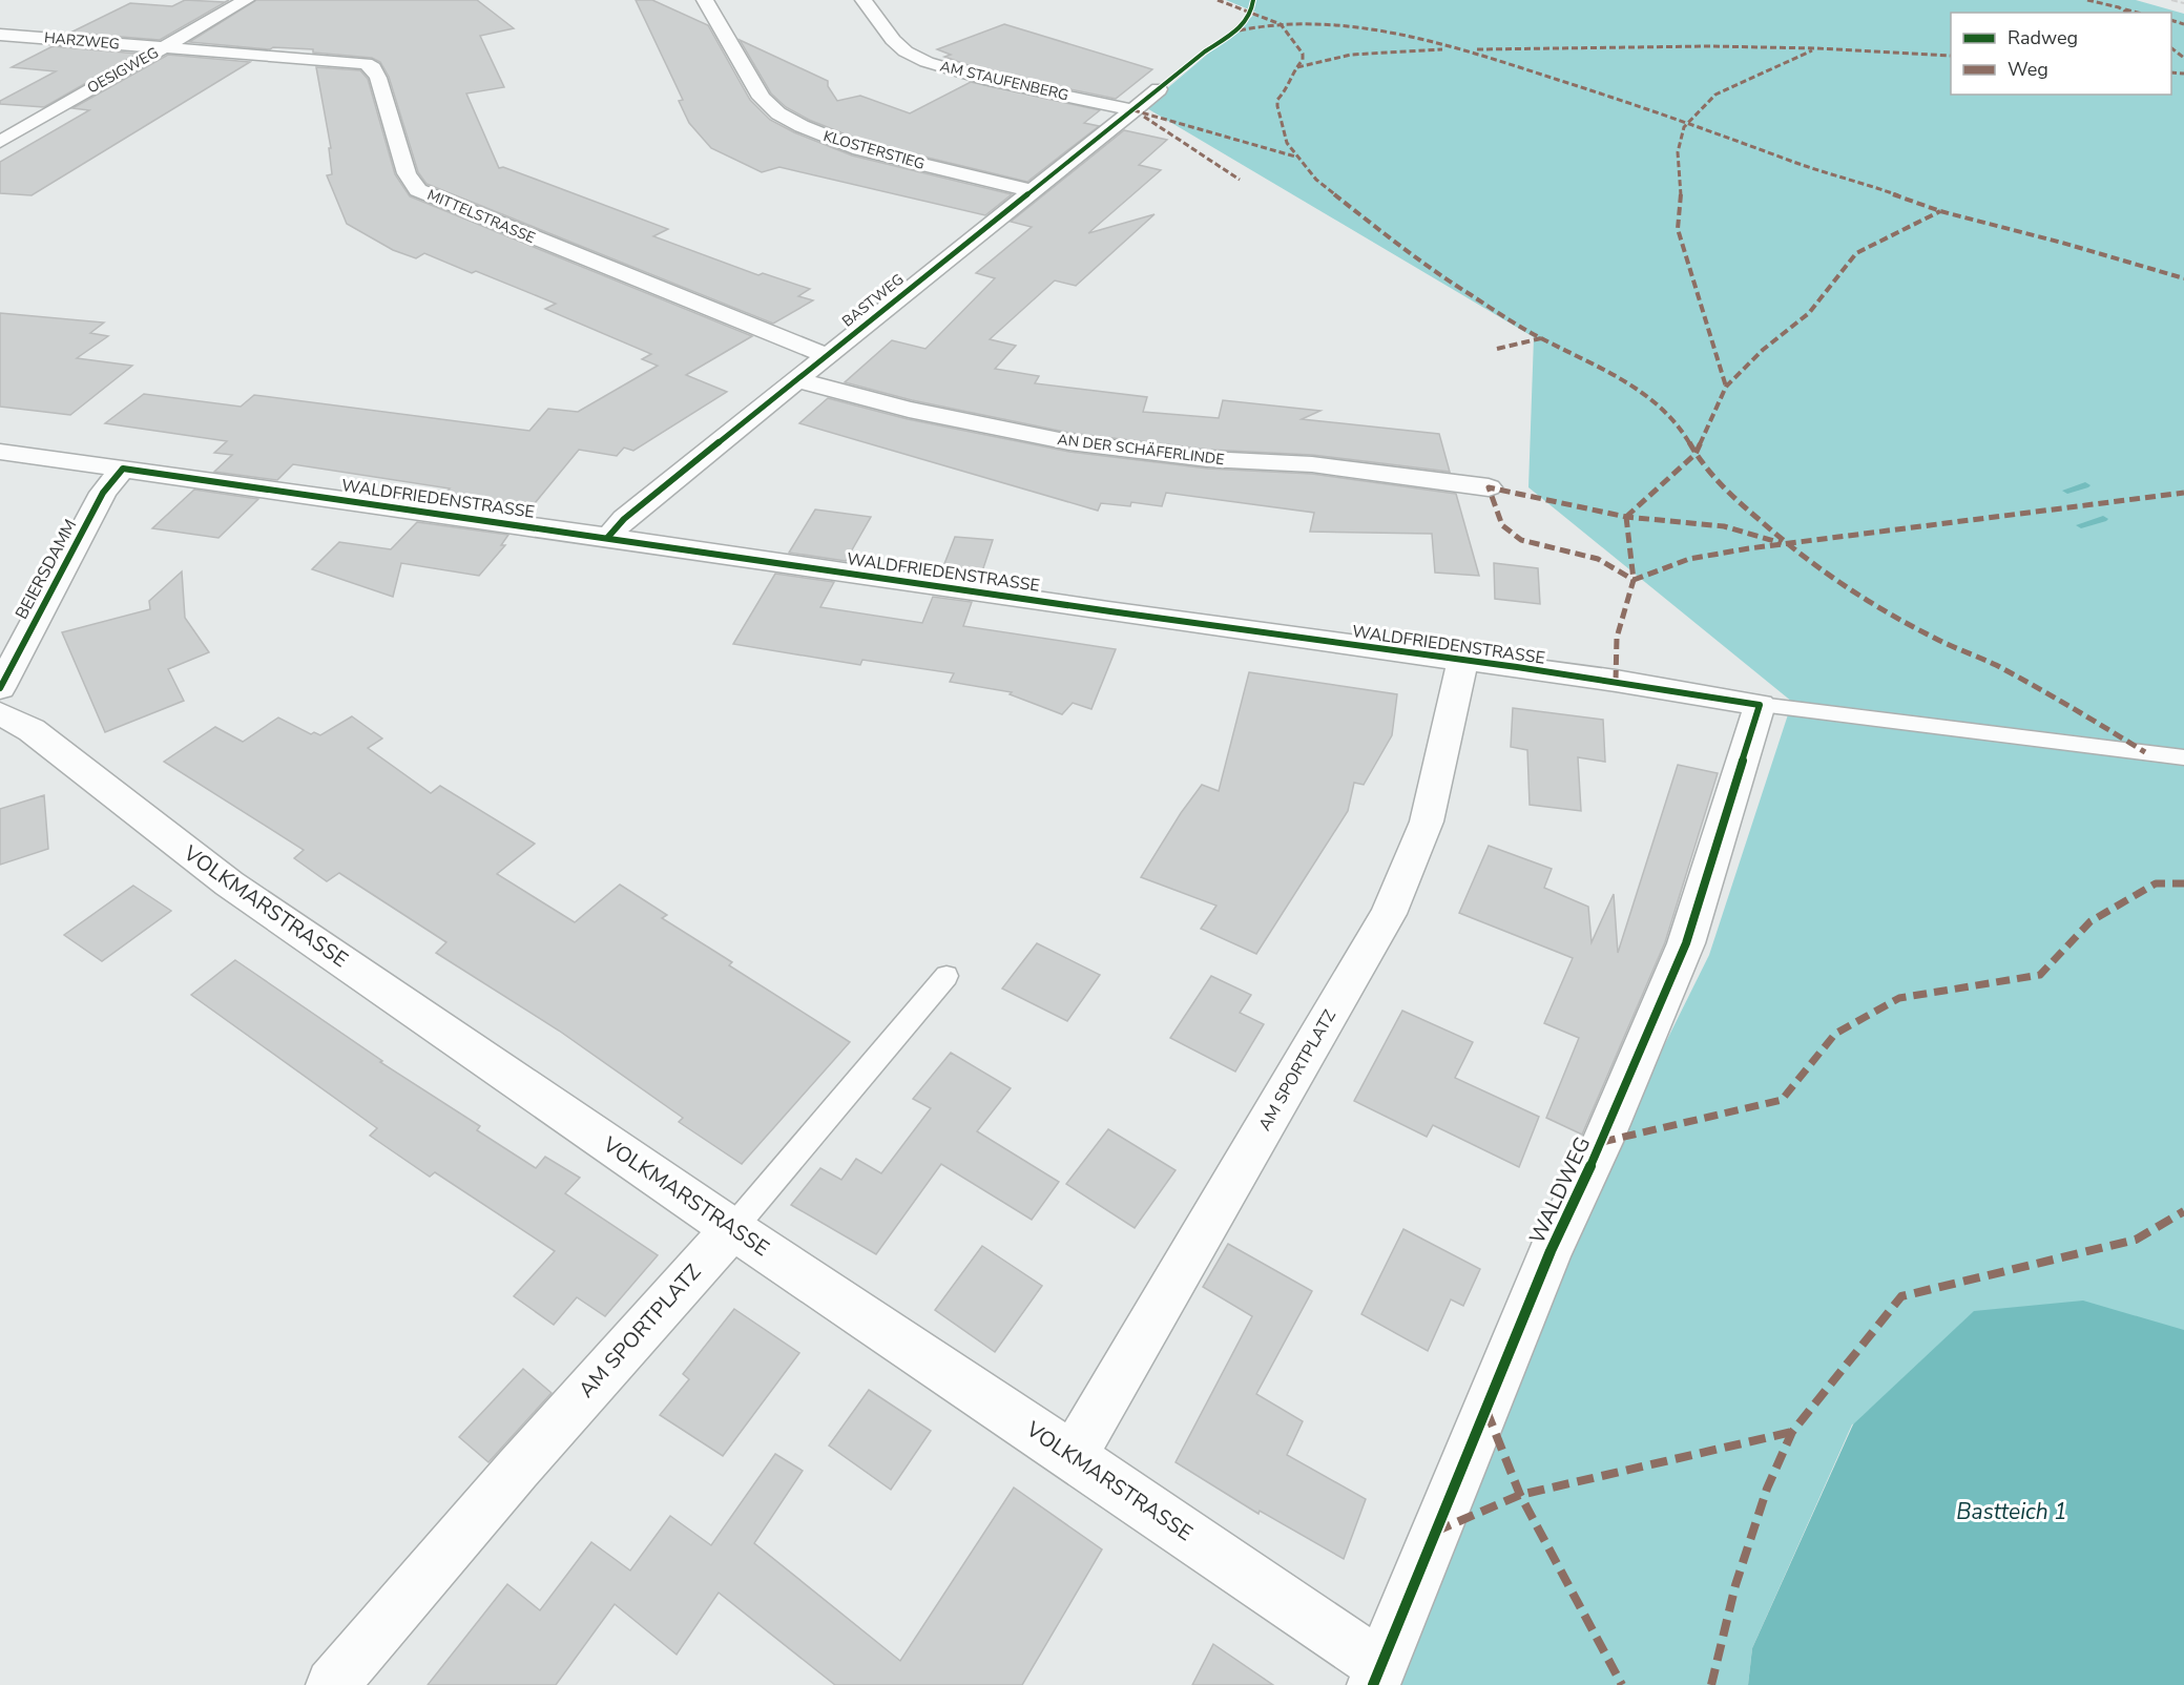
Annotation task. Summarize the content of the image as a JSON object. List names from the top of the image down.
{
  "streets": {
    "street": [
      "HARZWEG",
      "OESIGWEG",
      "AM STAUFENBERG",
      "KLOSTERSTIEG",
      "MITTELSTRASSE",
      "BASTWEG",
      "AN DER SCHÄFERLINDE",
      "WALDFRIEDENSTRASSE",
      "BEIERSDAMM",
      "VOLKMARSTRASSE",
      "AM SPORTPLATZ",
      "WALDWEG"
    ]
  },
  "crossings": [
    ["HARZWEG", "OESIGWEG"],
    ["HARZWEG", "MITTELSTRASSE"],
    ["OESIGWEG", "MITTELSTRASSE"],
    ["AM STAUFENBERG", "BASTWEG"],
    ["KLOSTERSTIEG", "BASTWEG"],
    ["MITTELSTRASSE", "BASTWEG"],
    ["BASTWEG", "AN DER SCHÄFERLINDE"],
    ["BASTWEG", "WALDFRIEDENSTRASSE"],
    ["WALDFRIEDENSTRASSE", "BEIERSDAMM"],
    ["WALDFRIEDENSTRASSE", "AM SPORTPLATZ"],
    ["WALDFRIEDENSTRASSE", "WALDWEG"],
    ["VOLKMARSTRASSE", "AM SPORTPLATZ"],
    ["VOLKMARSTRASSE", "WALDWEG"]
  ],
  "water": ["Bastteich 1"],
  "legend": ["Radweg", "Weg"]
}
